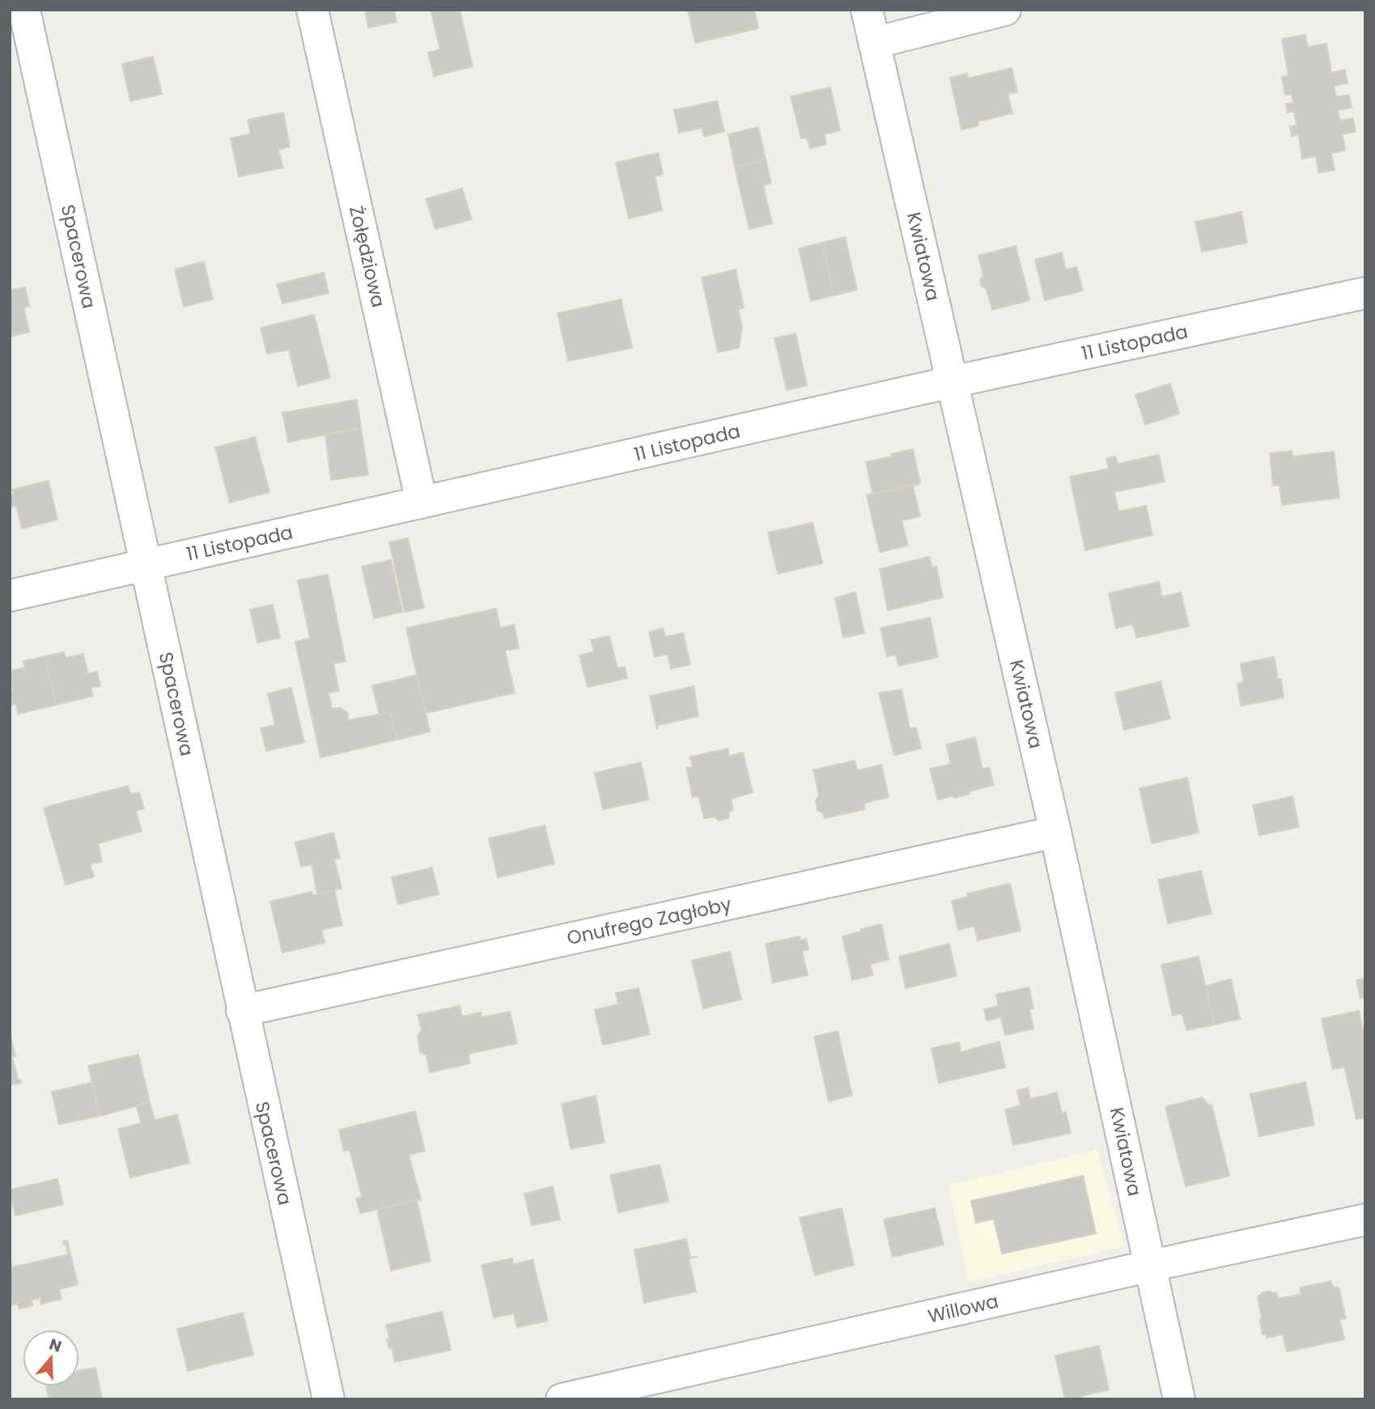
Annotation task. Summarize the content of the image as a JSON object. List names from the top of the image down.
{
  "streets": {
    "street": [
      "Spacerowa",
      "Żołędziowa",
      "Kwiatowa",
      "11 Listopada",
      "Onufrego Zagłoby",
      "Willowa"
    ]
  },
  "crossings": [
    ["Spacerowa", "11 Listopada"],
    ["Spacerowa", "Onufrego Zagłoby"],
    ["Żołędziowa", "11 Listopada"],
    ["Kwiatowa", "11 Listopada"],
    ["Kwiatowa", "Onufrego Zagłoby"],
    ["Kwiatowa", "Willowa"]
  ],
  "north": "top"
}
